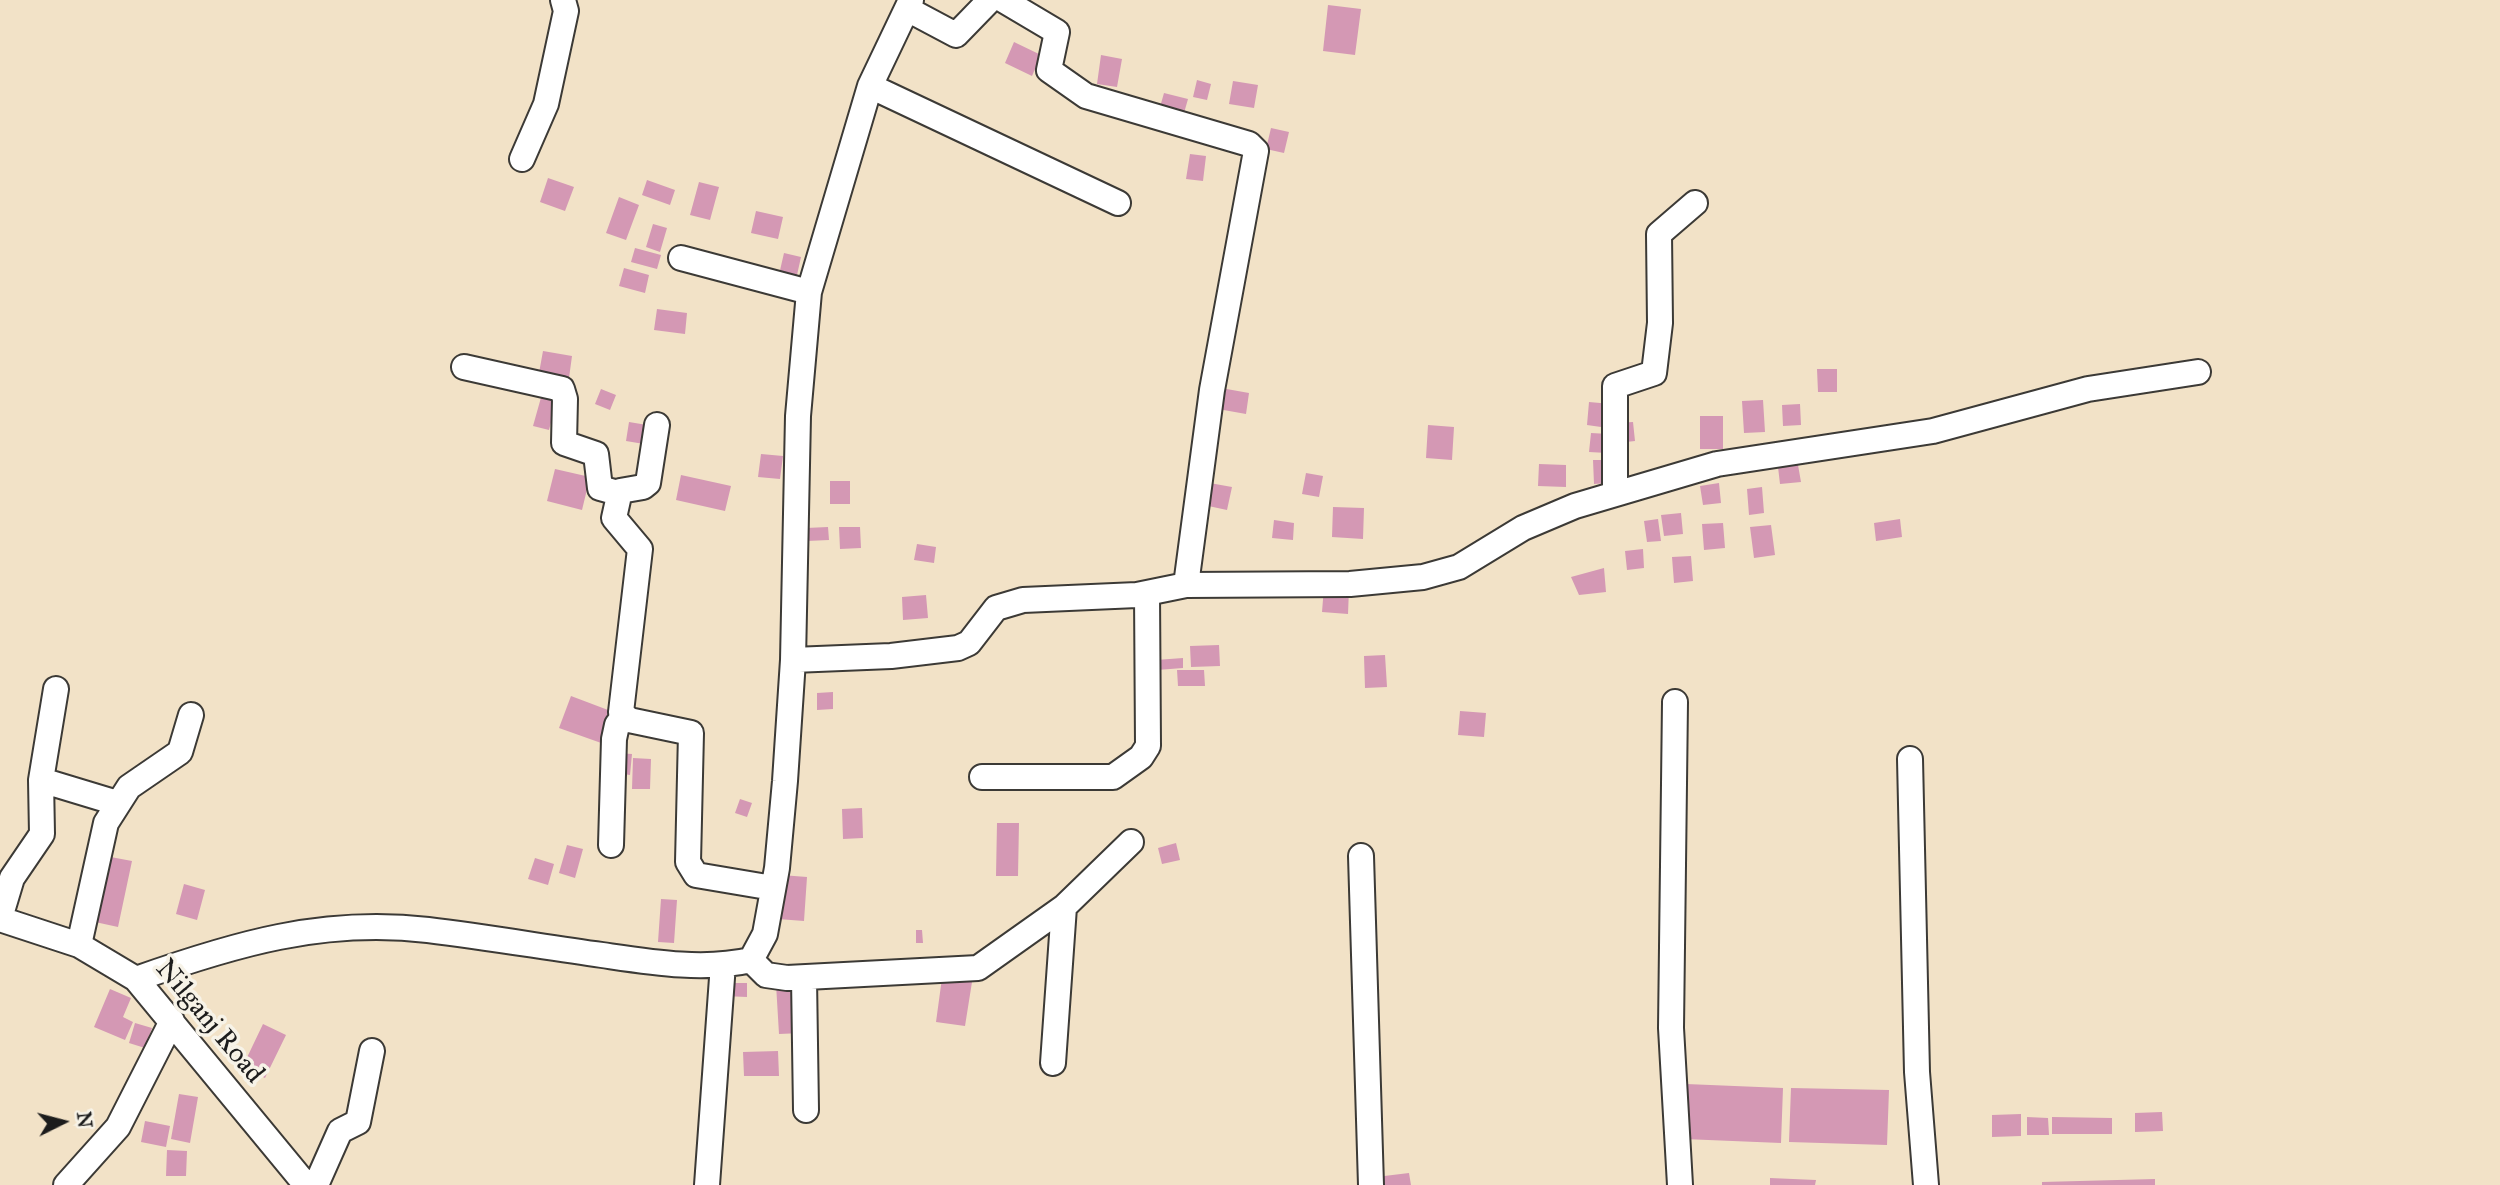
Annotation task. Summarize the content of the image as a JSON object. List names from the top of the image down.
{
  "streets": {
    "street": ["Nilganj Road"]
  },
  "north": "right"
}
